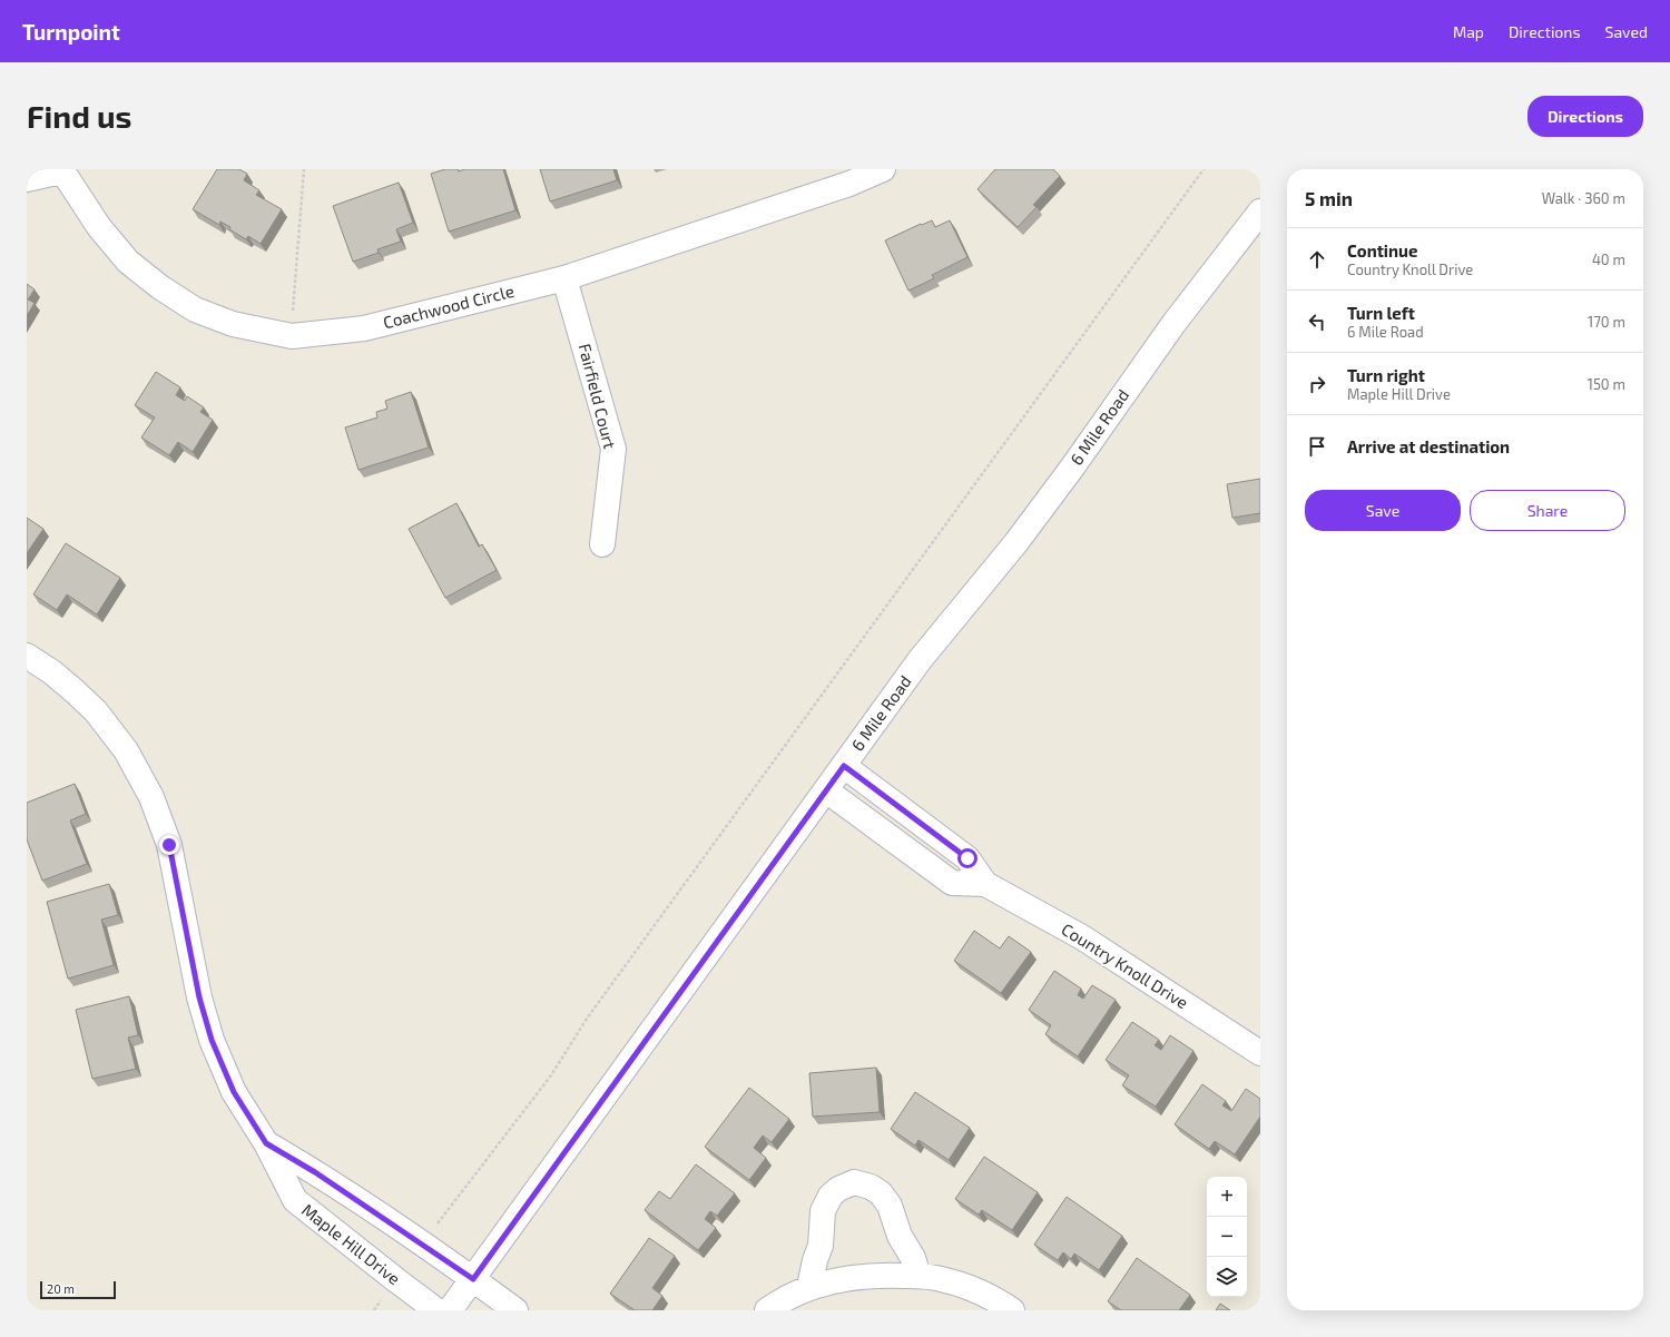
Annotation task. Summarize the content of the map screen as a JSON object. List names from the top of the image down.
{
  "streets": {
    "street": [
      "Coachwood Circle",
      "Fairfield Court",
      "6 Mile Road",
      "Country Knoll Drive",
      "Maple Hill Drive"
    ]
  },
  "crossings": [
    ["Coachwood Circle", "Fairfield Court"],
    ["6 Mile Road", "Country Knoll Drive"],
    ["6 Mile Road", "Maple Hill Drive"]
  ],
  "scale_bar": "20 m",
  "page": {
    "header": "Turnpoint",
    "nav": ["Map", "Directions", "Saved"],
    "buttons": [
      "Directions",
      ["Save", "Share"]
    ],
    "title": "Find us",
    "heading": ["5 min", "Walk · 360 m"],
    "list": [
      ["Continue", "Country Knoll Drive", "40 m"],
      ["Turn left", "6 Mile Road", "170 m"],
      ["Turn right", "Maple Hill Drive", "150 m"],
      "Arrive at destination"
    ],
    "map_buttons": ["+", "−"],
    "scale": "20 m"
  }
}
